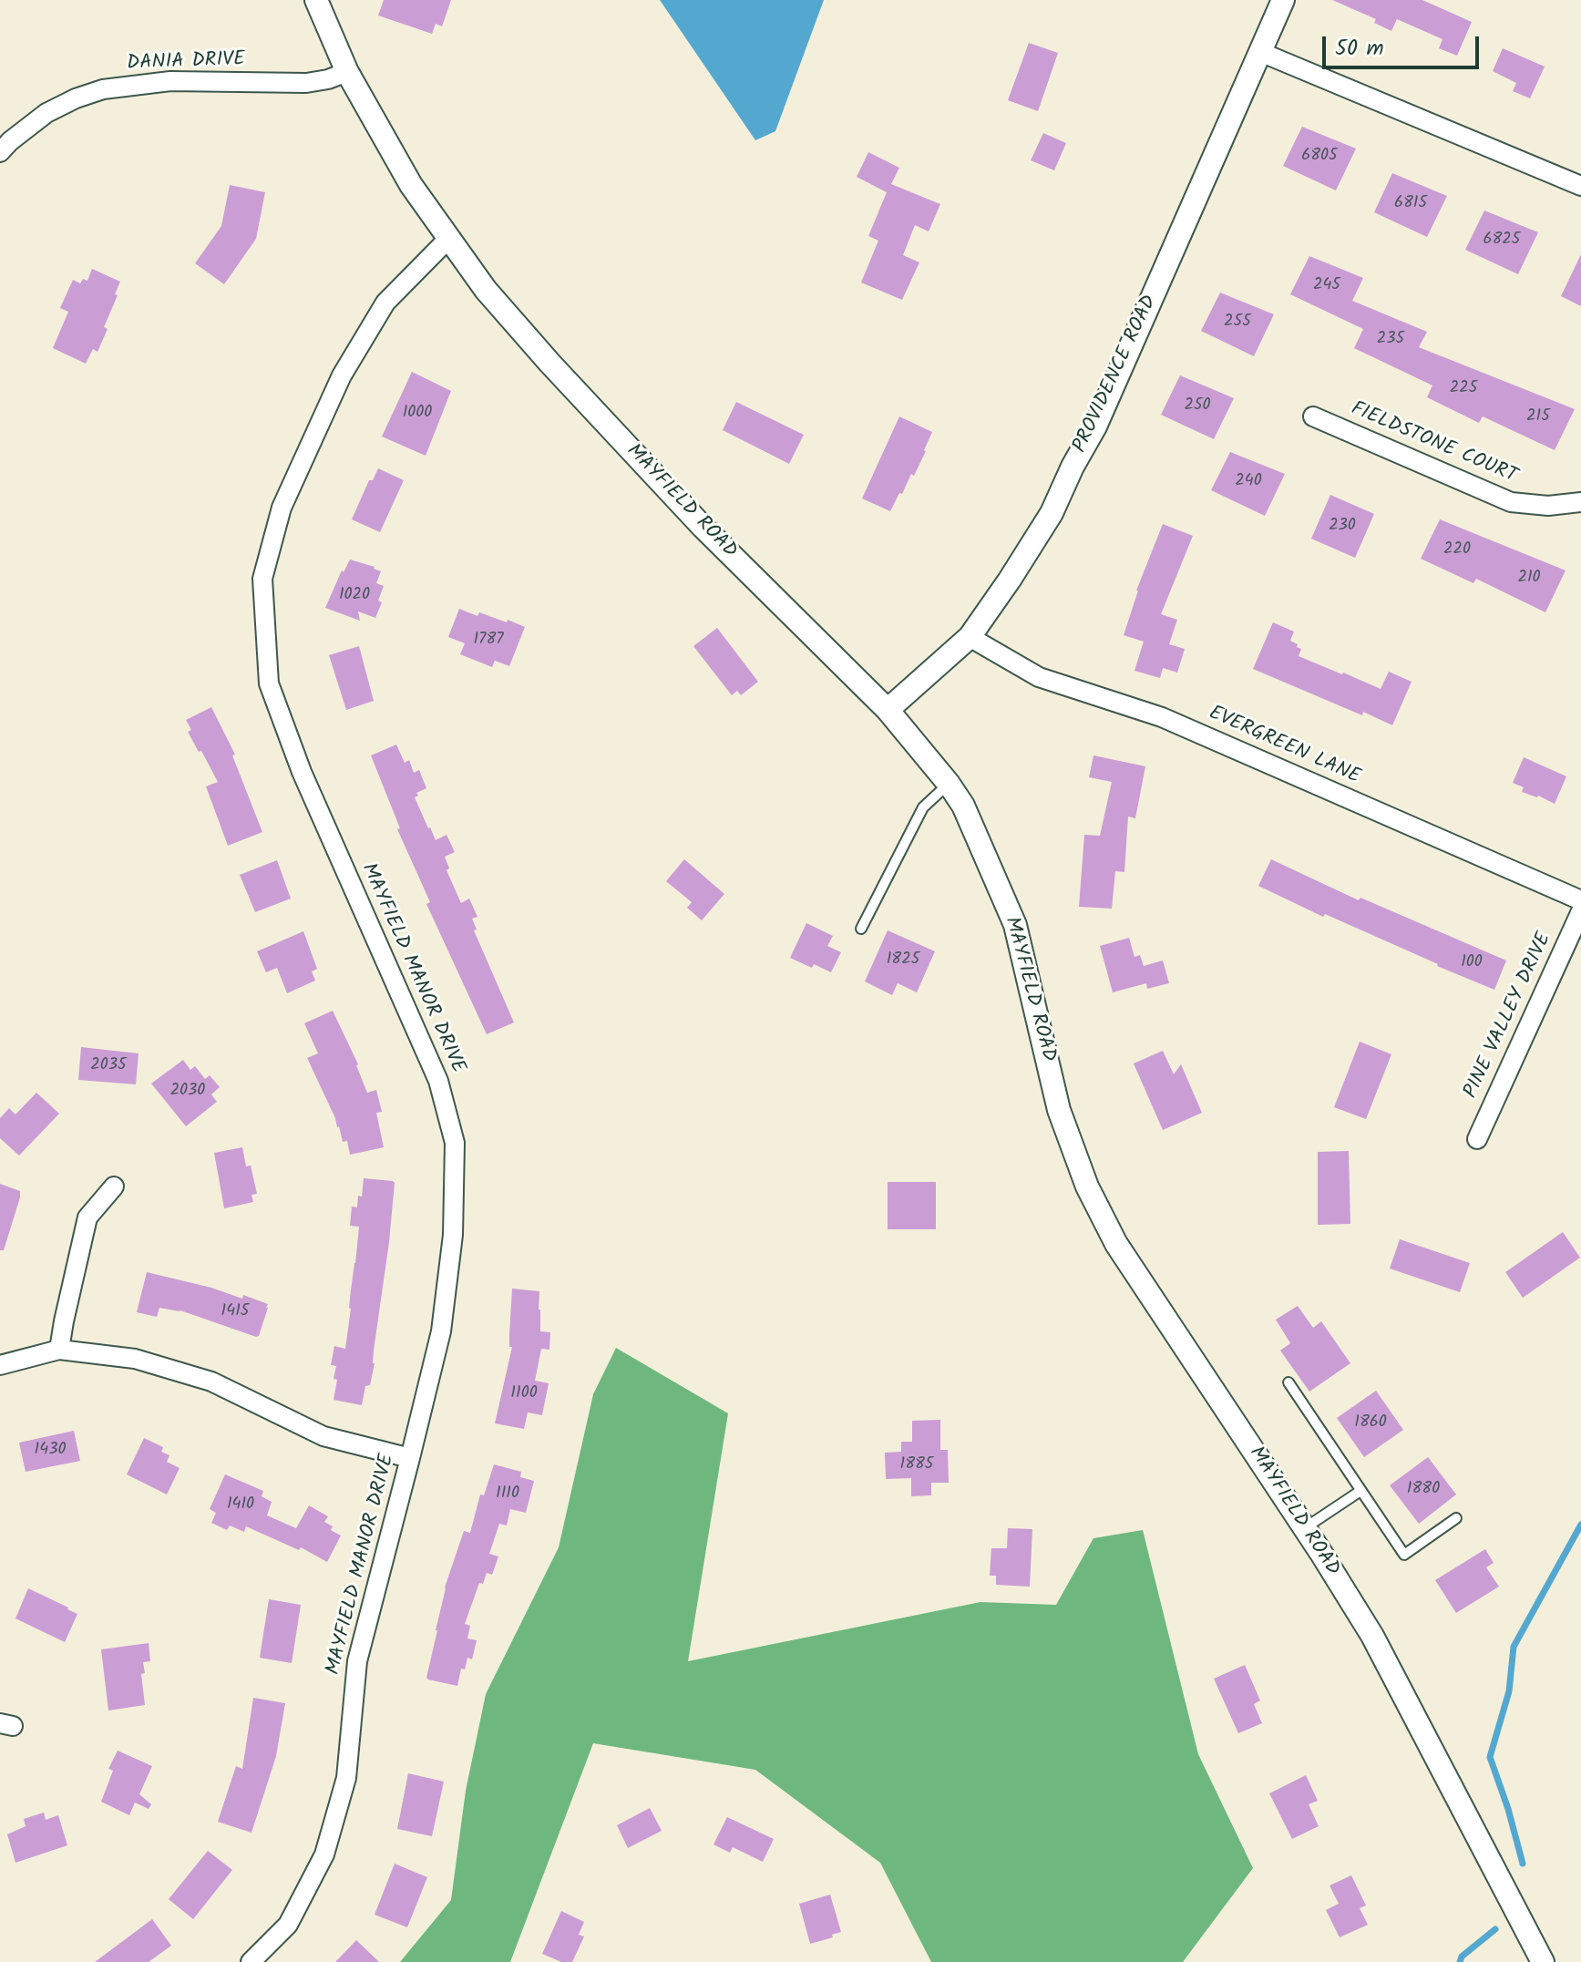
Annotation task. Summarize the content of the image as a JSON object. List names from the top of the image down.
{
  "streets": {
    "street": [
      "DANIA DRIVE",
      "PROVIDENCE ROAD",
      "FIELDSTONE COURT",
      "MAYFIELD ROAD",
      "EVERGREEN LANE",
      "MAYFIELD MANOR DRIVE",
      "PINE VALLEY DRIVE"
    ]
  },
  "crossings": [
    ["DANIA DRIVE", "MAYFIELD ROAD"],
    ["PROVIDENCE ROAD", "MAYFIELD ROAD"],
    ["PROVIDENCE ROAD", "EVERGREEN LANE"],
    ["MAYFIELD ROAD", "MAYFIELD MANOR DRIVE"]
  ],
  "house_numbers": [
    "6805",
    "6815",
    "6825",
    "245",
    "255",
    "235",
    "225",
    "250",
    "1000",
    "215",
    "240",
    "230",
    "220",
    "210",
    "1020",
    "1787",
    "1825",
    "100",
    "2035",
    "2030",
    "1415",
    "1100",
    "1860",
    "1430",
    "1885",
    "1880",
    "1110",
    "1410"
  ],
  "scale_bar": "50 m"
}
